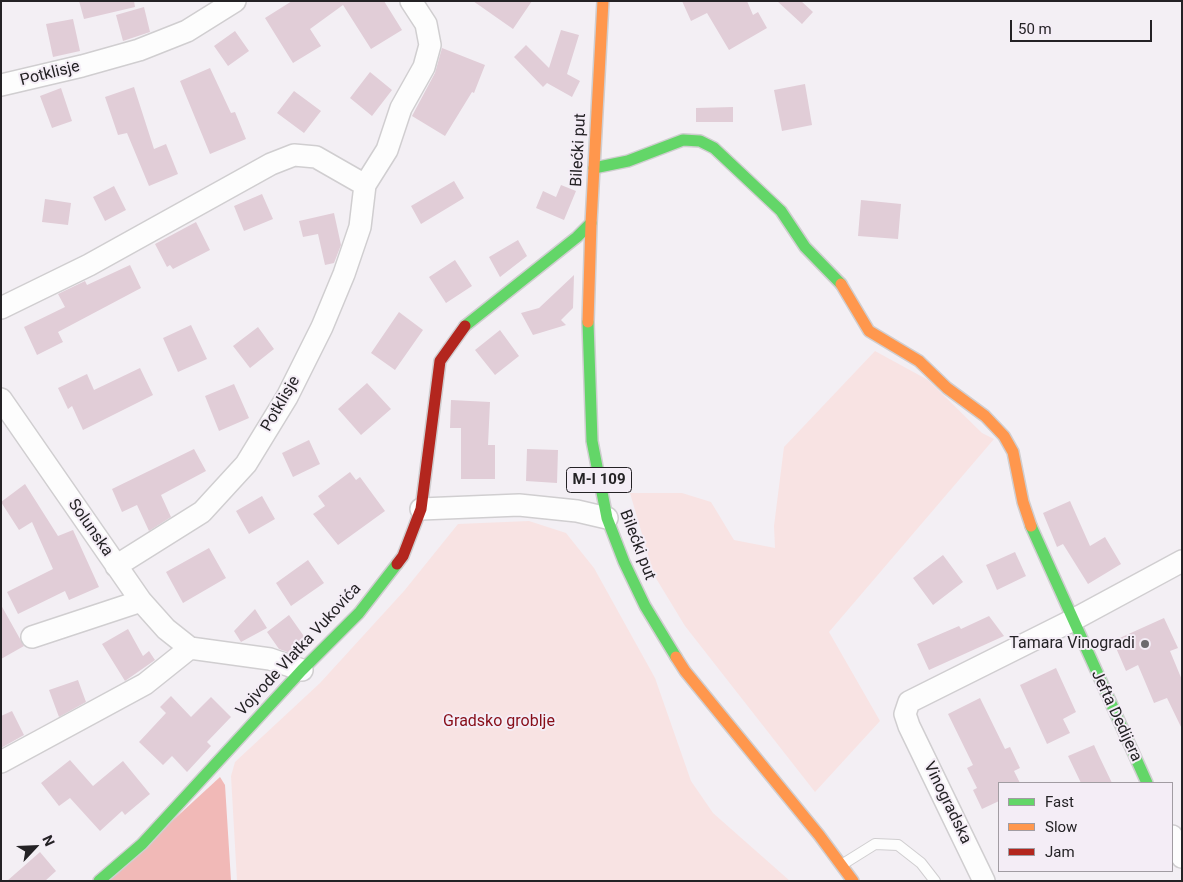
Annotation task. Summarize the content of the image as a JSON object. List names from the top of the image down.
{
  "streets": {
    "street": [
      "Potklisje",
      "Bilećki put",
      "M-I 109",
      "Solunska",
      "Vojvode Vlatka Vukovića",
      "Jefta Dedijera",
      "Vinogradska"
    ]
  },
  "crossings": [
    ["Potklisje", "Solunska"],
    ["Bilećki put", "Vojvode Vlatka Vukovića"],
    ["Bilećki put", "Jefta Dedijera"],
    ["Jefta Dedijera", "Vinogradska"]
  ],
  "parks": ["Gradsko groblje"],
  "places": ["Tamara Vinogradi"],
  "legend": ["Fast", "Slow", "Jam"],
  "scale_bar": "50 m",
  "north": "top right"
}
